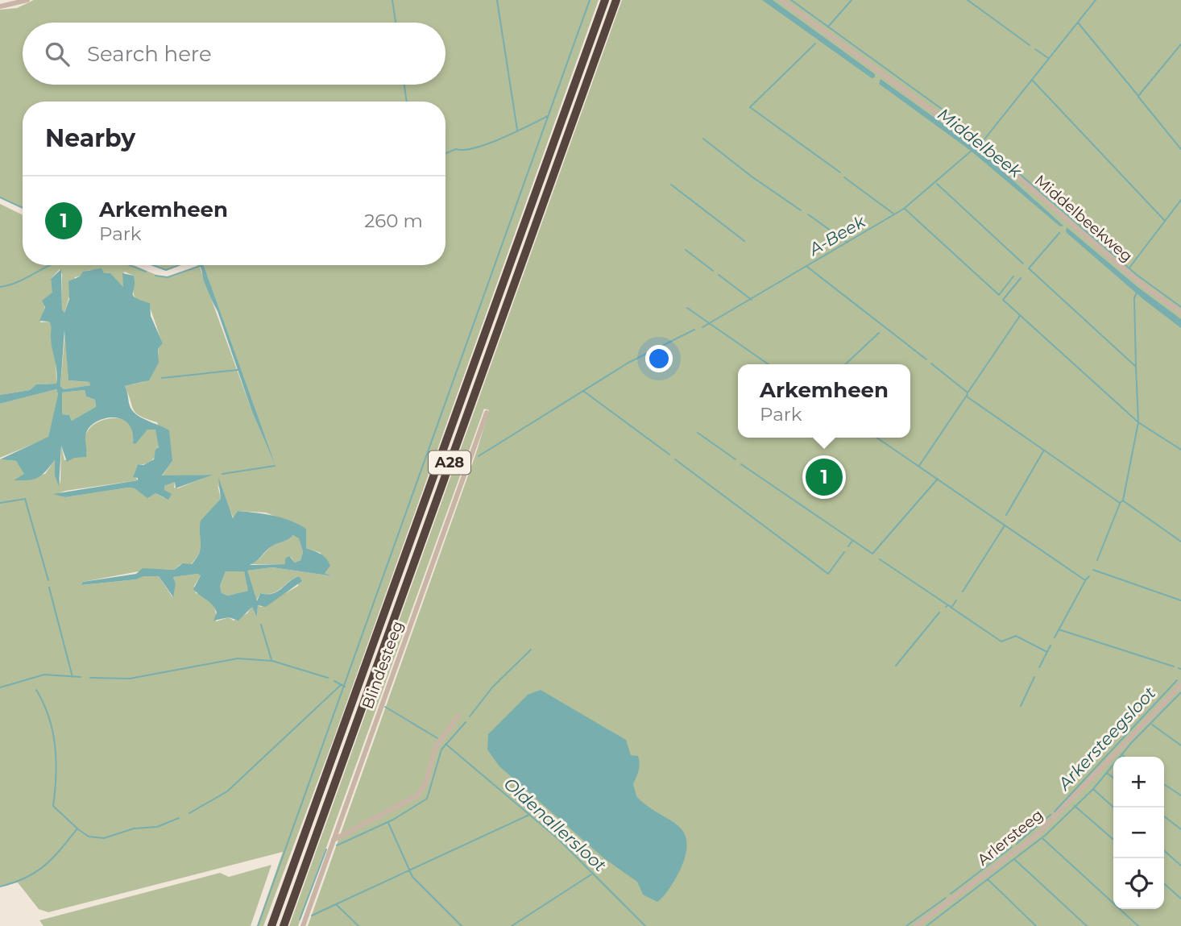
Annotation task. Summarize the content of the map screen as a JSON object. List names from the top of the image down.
{
  "streets": {
    "highway": ["A28"],
    "street": ["Middelbeekweg", "Blindesteeg", "Arlersteeg"]
  },
  "water": [
    "Middelbeek",
    "A-Beek",
    "Arkersteegsloot",
    "Oldenallersloot"
  ],
  "page": {
    "search": "Search here",
    "heading": "Nearby",
    "list": [
      {
        "mark": "1",
        "name": "Arkemheen",
        "note": "Park",
        "value": "260 m"
      }
    ],
    "popup": ["Arkemheen", "Park"],
    "pins": "1",
    "map_buttons": ["+", "−"]
  }
}
